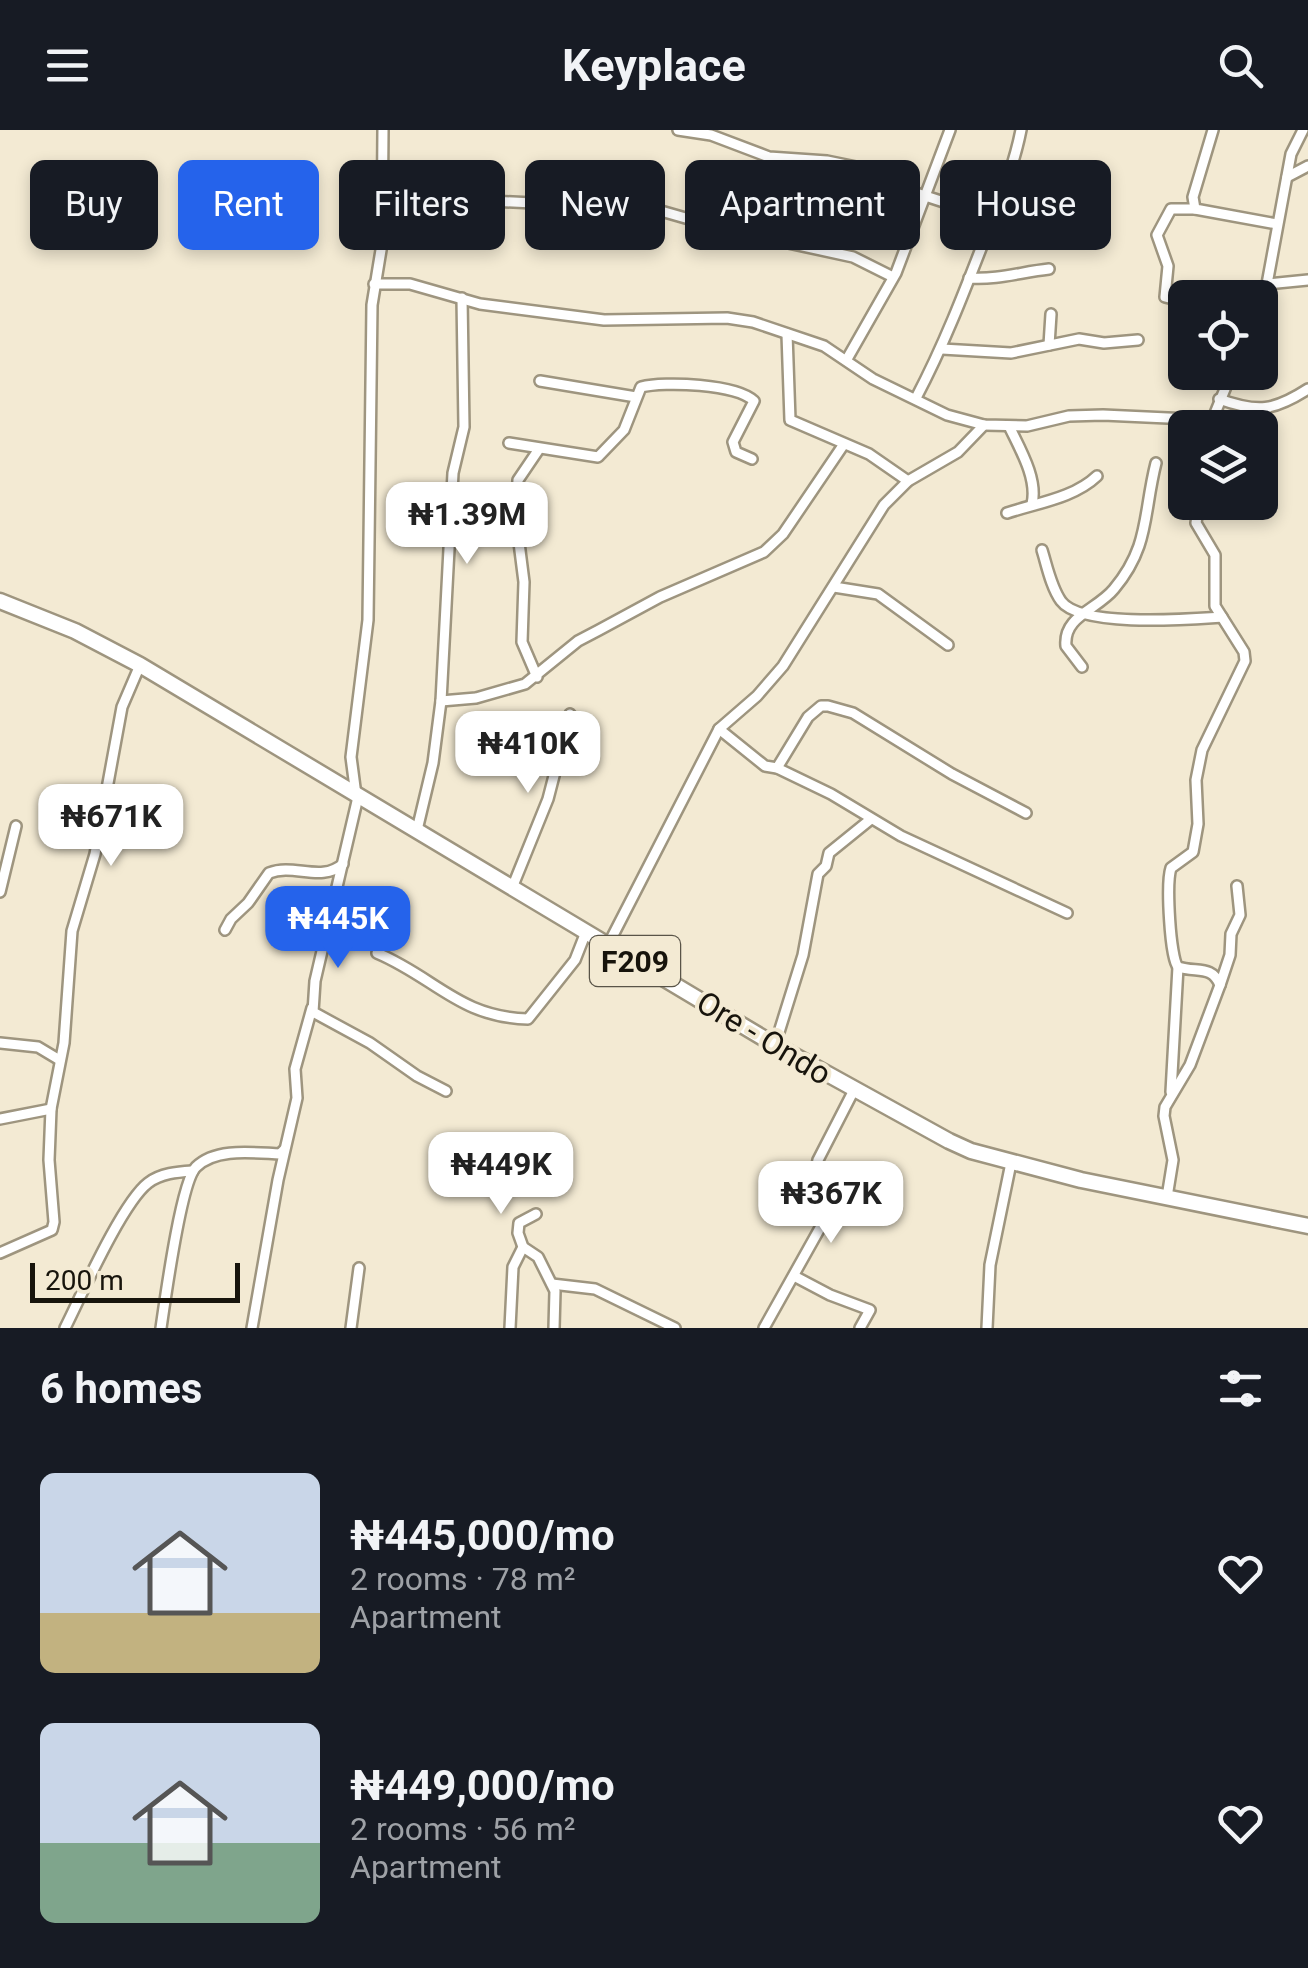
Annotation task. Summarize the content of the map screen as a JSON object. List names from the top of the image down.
{
  "streets": {
    "main road": ["F209", "Ore - Ondo"]
  },
  "scale_bar": "200 m",
  "page": {
    "header": "Keyplace",
    "chip": [
      "Buy",
      "Rent",
      "Filters",
      "New",
      "Apartment",
      "House"
    ],
    "price": [
      "₦1.39M",
      "₦410K",
      "₦671K",
      "₦445K",
      "₦449K",
      "₦367K"
    ],
    "scale": "200 m",
    "heading": "6 homes",
    "list": [
      {
        "name": "₦445,000/mo",
        "note": "2 rooms · 78 m² · Apartment"
      },
      {
        "name": "₦449,000/mo",
        "note": "2 rooms · 56 m² · Apartment"
      }
    ]
  }
}
